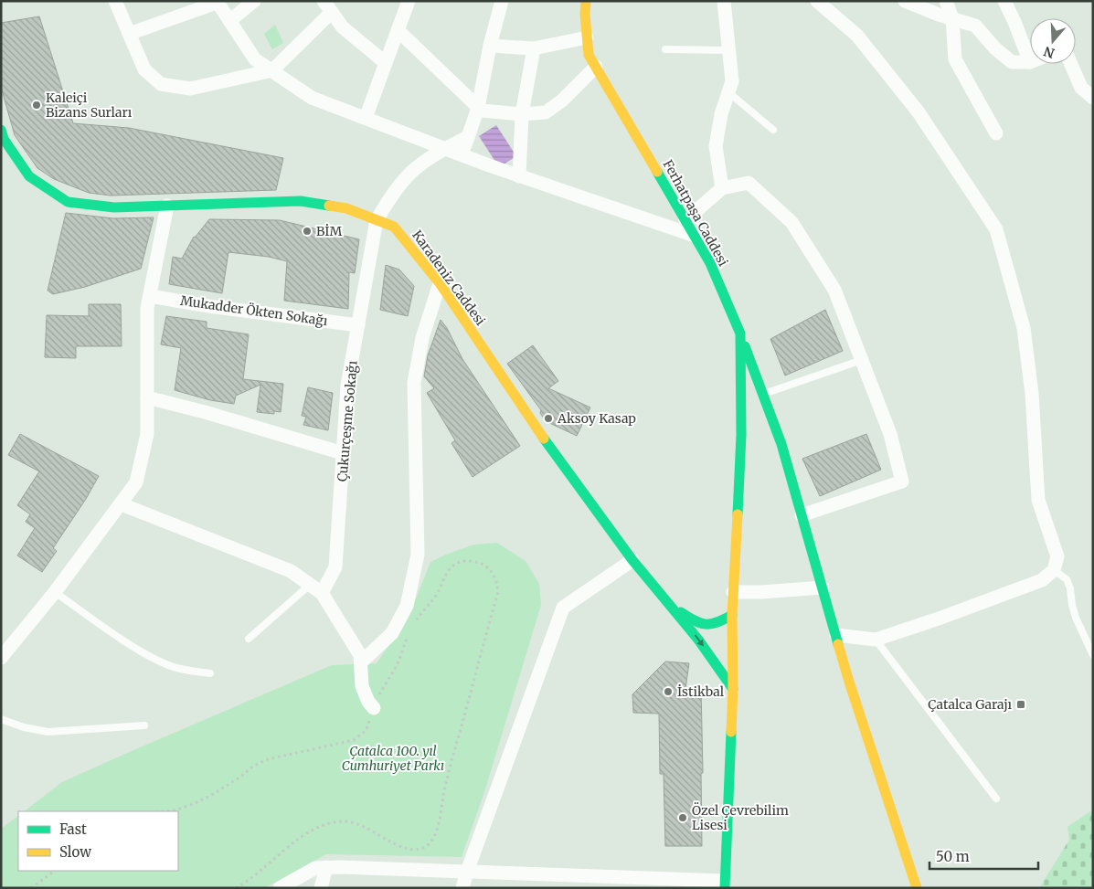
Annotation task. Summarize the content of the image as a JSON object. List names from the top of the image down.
{
  "streets": {
    "street": [
      "Ferhatpaşa Caddesi",
      "Karadeniz Caddesi",
      "Mukadder Ökten Sokağı",
      "Çukurçeşme Sokağı"
    ]
  },
  "crossings": [
    ["Ferhatpaşa Caddesi", "Karadeniz Caddesi"],
    ["Karadeniz Caddesi", "Çukurçeşme Sokağı"],
    ["Mukadder Ökten Sokağı", "Çukurçeşme Sokağı"]
  ],
  "parks": ["Çatalca 100. yıl Cumhuriyet Parkı"],
  "places": {
    "other": [
      "Kaleiçi Bizans Surları",
      "BİM",
      "Aksoy Kasap",
      "İstikbal",
      "Özel Çevrebilim Lisesi"
    ],
    "transit": ["Çatalca Garajı"]
  },
  "legend": ["Fast", "Slow"],
  "scale_bar": "50 m",
  "north": "bottom"
}
